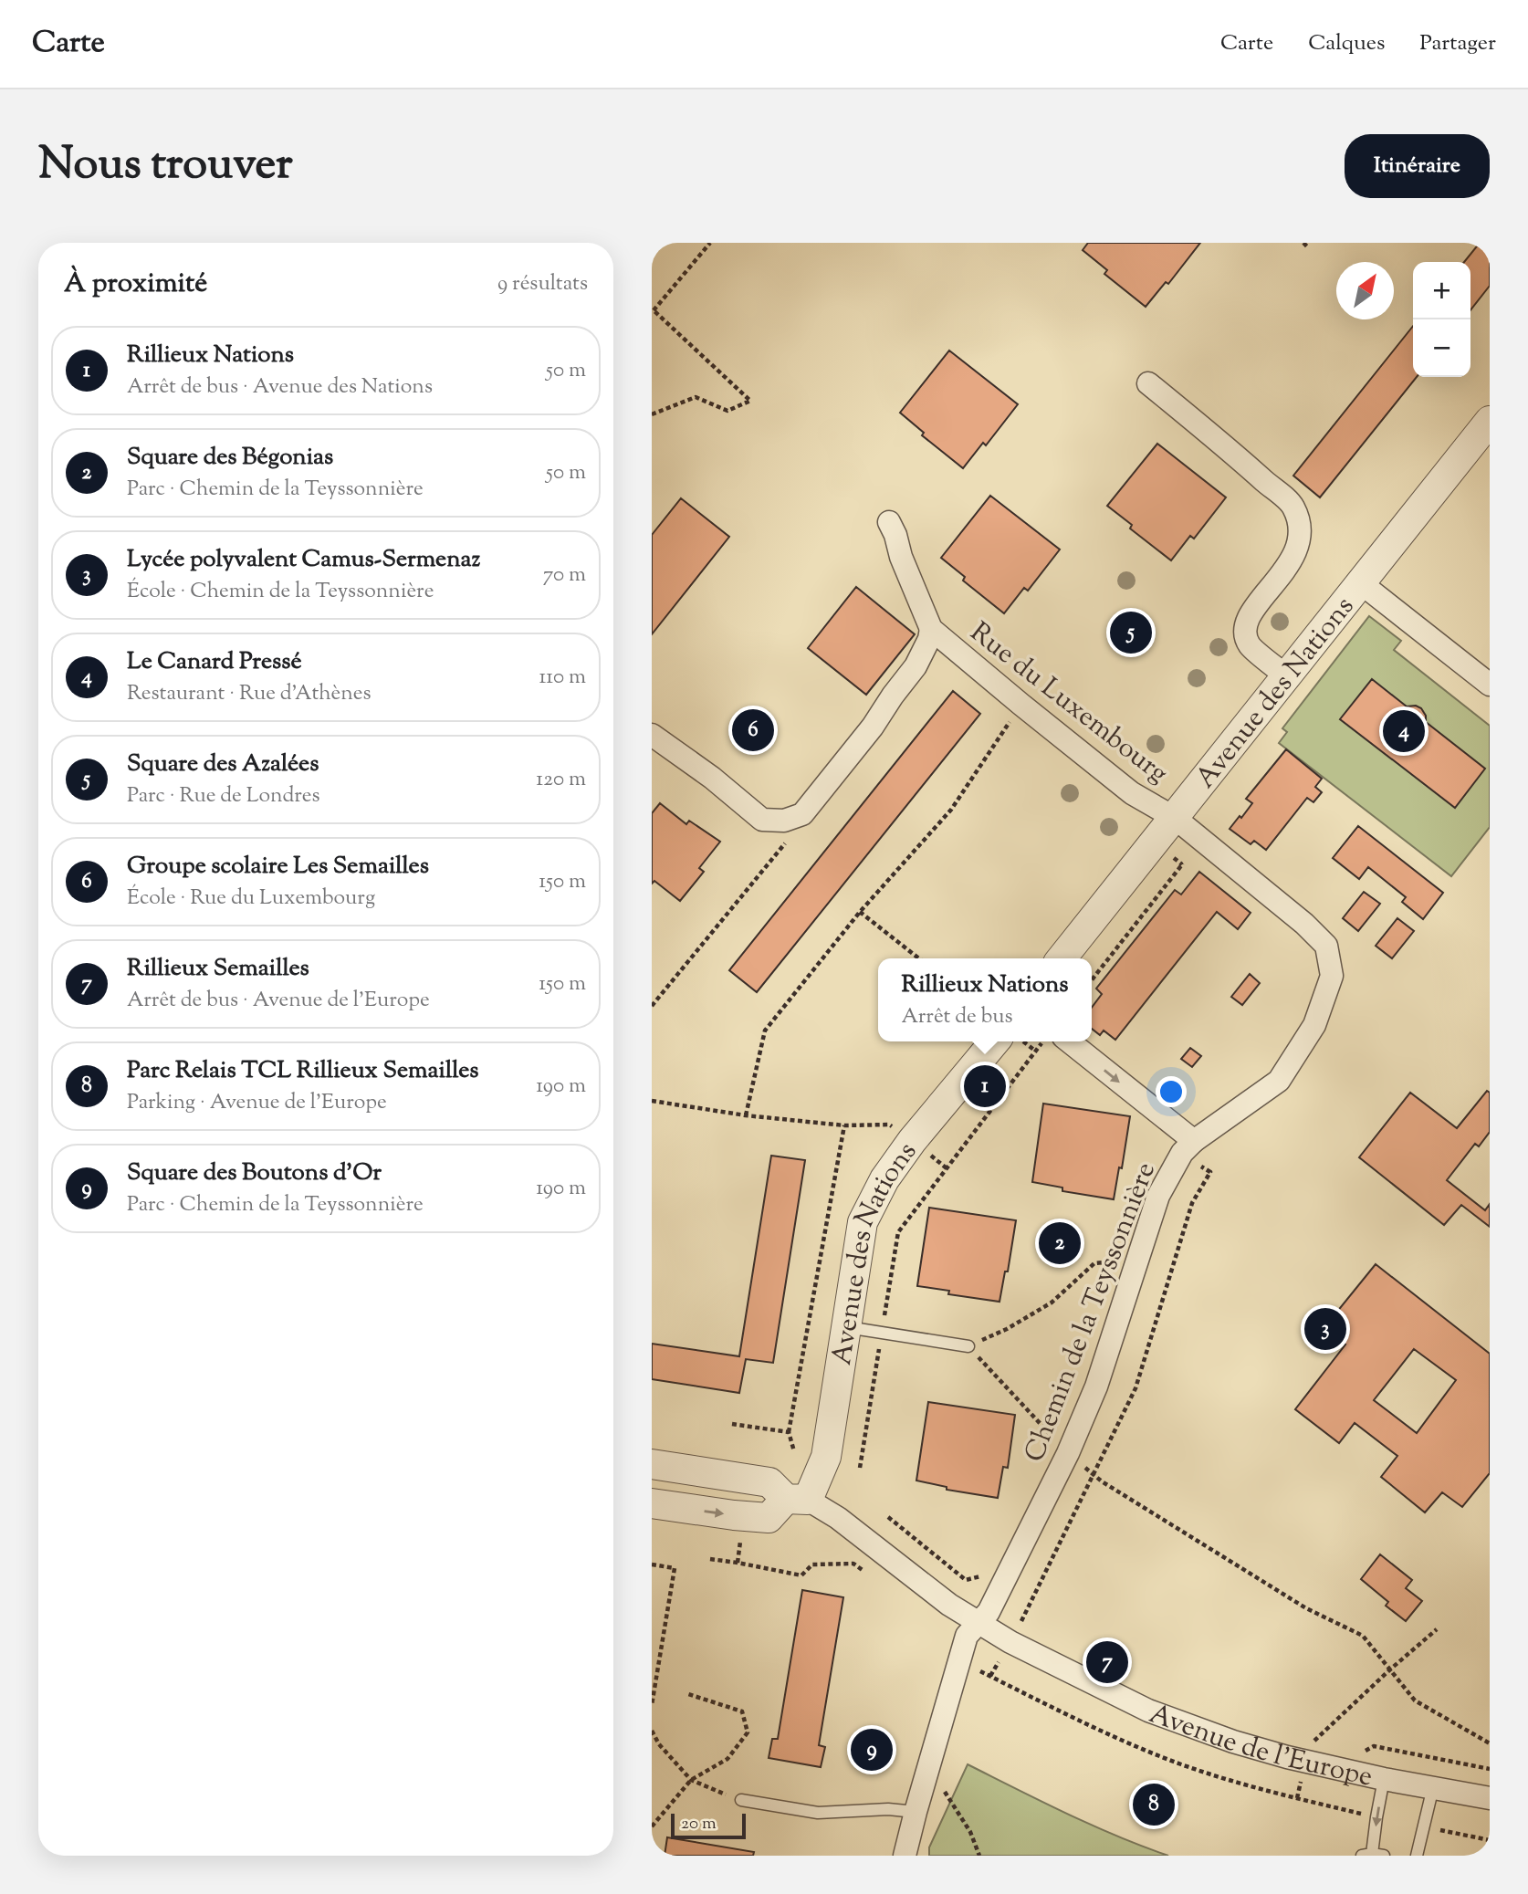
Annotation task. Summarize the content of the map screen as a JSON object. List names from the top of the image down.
{
  "streets": {
    "street": [
      "Avenue des Nations",
      "Rue du Luxembourg",
      "Chemin de la Teyssonnière",
      "Avenue de l'Europe"
    ]
  },
  "crossings": [
    ["Avenue des Nations", "Rue du Luxembourg"],
    ["Avenue des Nations", "Chemin de la Teyssonnière"],
    ["Avenue des Nations", "Avenue de l'Europe"],
    ["Rue du Luxembourg", "Chemin de la Teyssonnière"],
    ["Chemin de la Teyssonnière", "Avenue de l'Europe"]
  ],
  "scale_bar": "20 m",
  "north": "top right",
  "page": {
    "header": "Carte",
    "nav": ["Carte", "Calques", "Partager"],
    "title": "Nous trouver",
    "buttons": "Itinéraire",
    "heading": ["À proximité", "9 résultats"],
    "map_buttons": ["+", "−"],
    "list": [
      {
        "mark": "1",
        "name": "Rillieux Nations",
        "note": "Arrêt de bus · Avenue des Nations",
        "value": "50 m"
      },
      {
        "mark": "2",
        "name": "Square des Bégonias",
        "note": "Parc · Chemin de la Teyssonnière",
        "value": "50 m"
      },
      {
        "mark": "3",
        "name": "Lycée polyvalent Camus-Sermenaz",
        "note": "École · Chemin de la Teyssonnière",
        "value": "70 m"
      },
      {
        "mark": "4",
        "name": "Le Canard Pressé",
        "note": "Restaurant · Rue d'Athènes",
        "value": "110 m"
      },
      {
        "mark": "5",
        "name": "Square des Azalées",
        "note": "Parc · Rue de Londres",
        "value": "120 m"
      },
      {
        "mark": "6",
        "name": "Groupe scolaire Les Semailles",
        "note": "École · Rue du Luxembourg",
        "value": "150 m"
      },
      {
        "mark": "7",
        "name": "Rillieux Semailles",
        "note": "Arrêt de bus · Avenue de l'Europe",
        "value": "150 m"
      },
      {
        "mark": "8",
        "name": "Parc Relais TCL Rillieux Semailles",
        "note": "Parking · Avenue de l'Europe",
        "value": "190 m"
      },
      {
        "mark": "9",
        "name": "Square des Boutons d'Or",
        "note": "Parc · Chemin de la Teyssonnière",
        "value": "190 m"
      }
    ],
    "pins": [
      "5",
      "6",
      "4",
      "1",
      "2",
      "3",
      "7",
      "9",
      "8"
    ],
    "popup": ["Rillieux Nations", "Arrêt de bus"],
    "scale": "20 m"
  }
}
